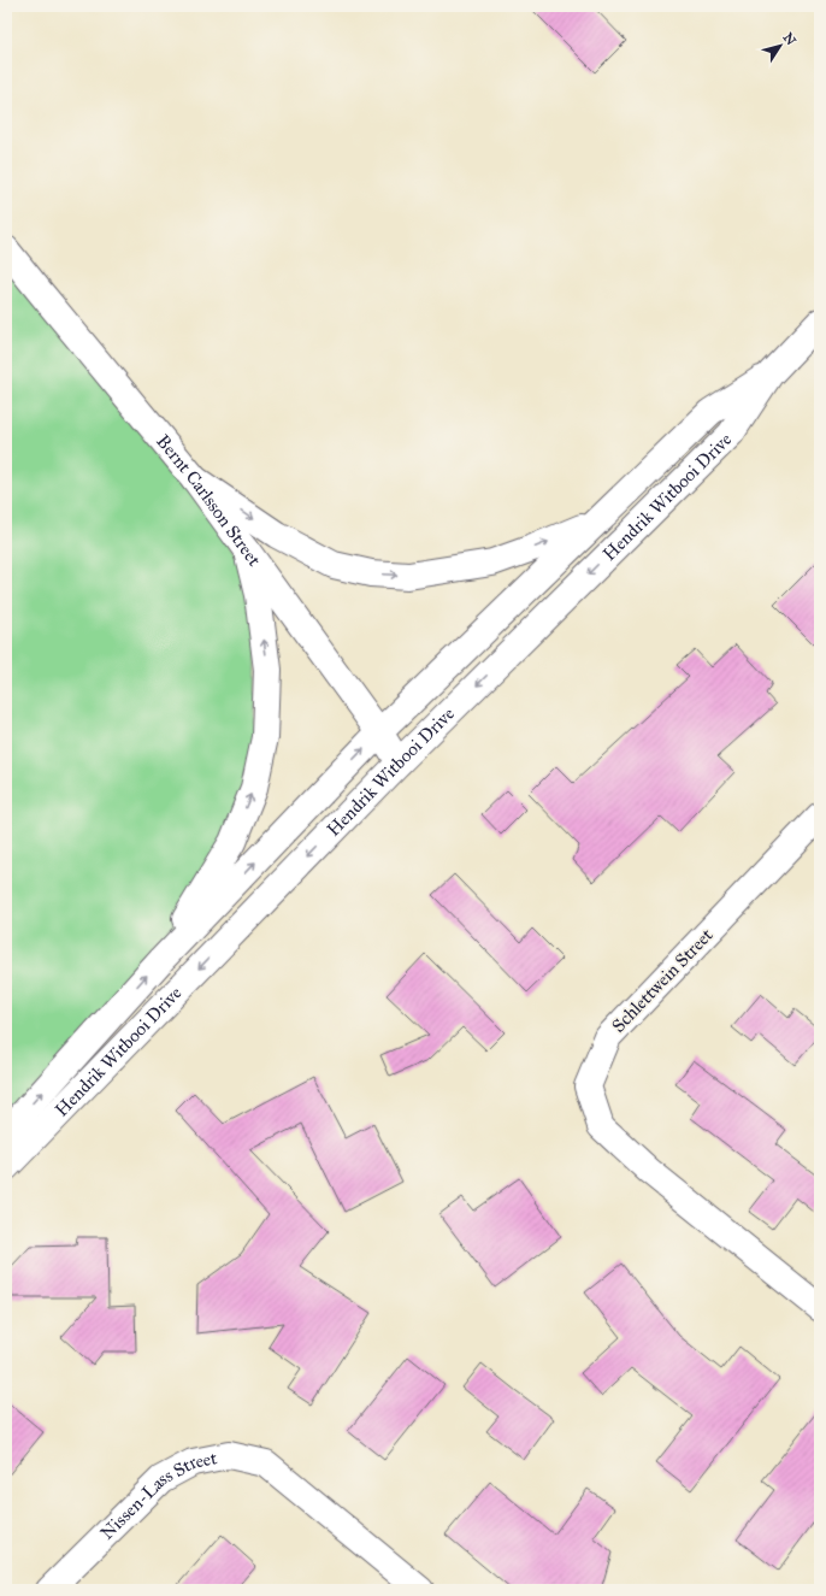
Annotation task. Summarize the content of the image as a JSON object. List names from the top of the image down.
{
  "streets": {
    "main road": [
      "Hendrik Witbooi Drive",
      "Bernt Carlsson Street",
      "Schlettwein Street",
      "Nissen-Lass Street"
    ]
  },
  "crossings": [
    ["Hendrik Witbooi Drive", "Bernt Carlsson Street"]
  ],
  "north": "top right"
}
